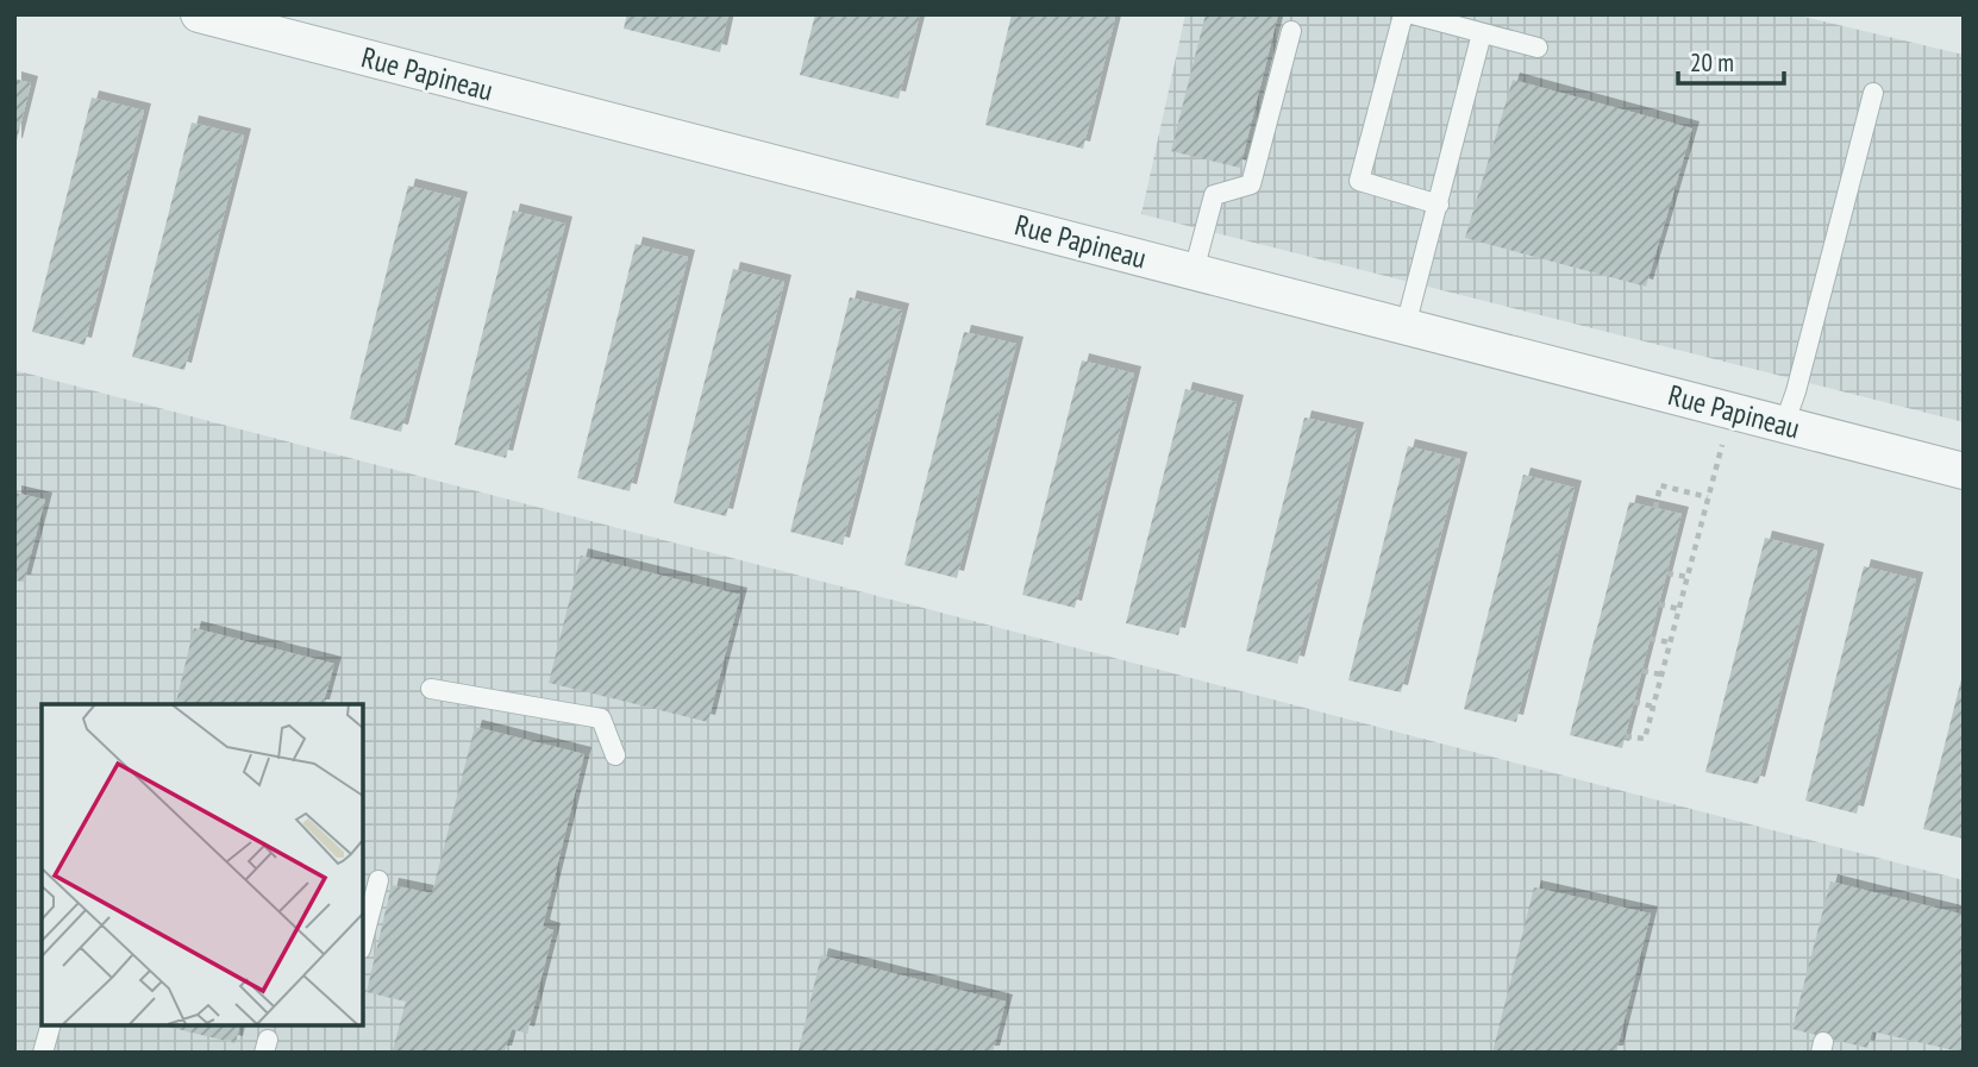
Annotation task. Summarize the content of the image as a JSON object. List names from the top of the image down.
{
  "streets": {
    "street": ["Rue Papineau"]
  },
  "scale_bar": "20 m"
}
